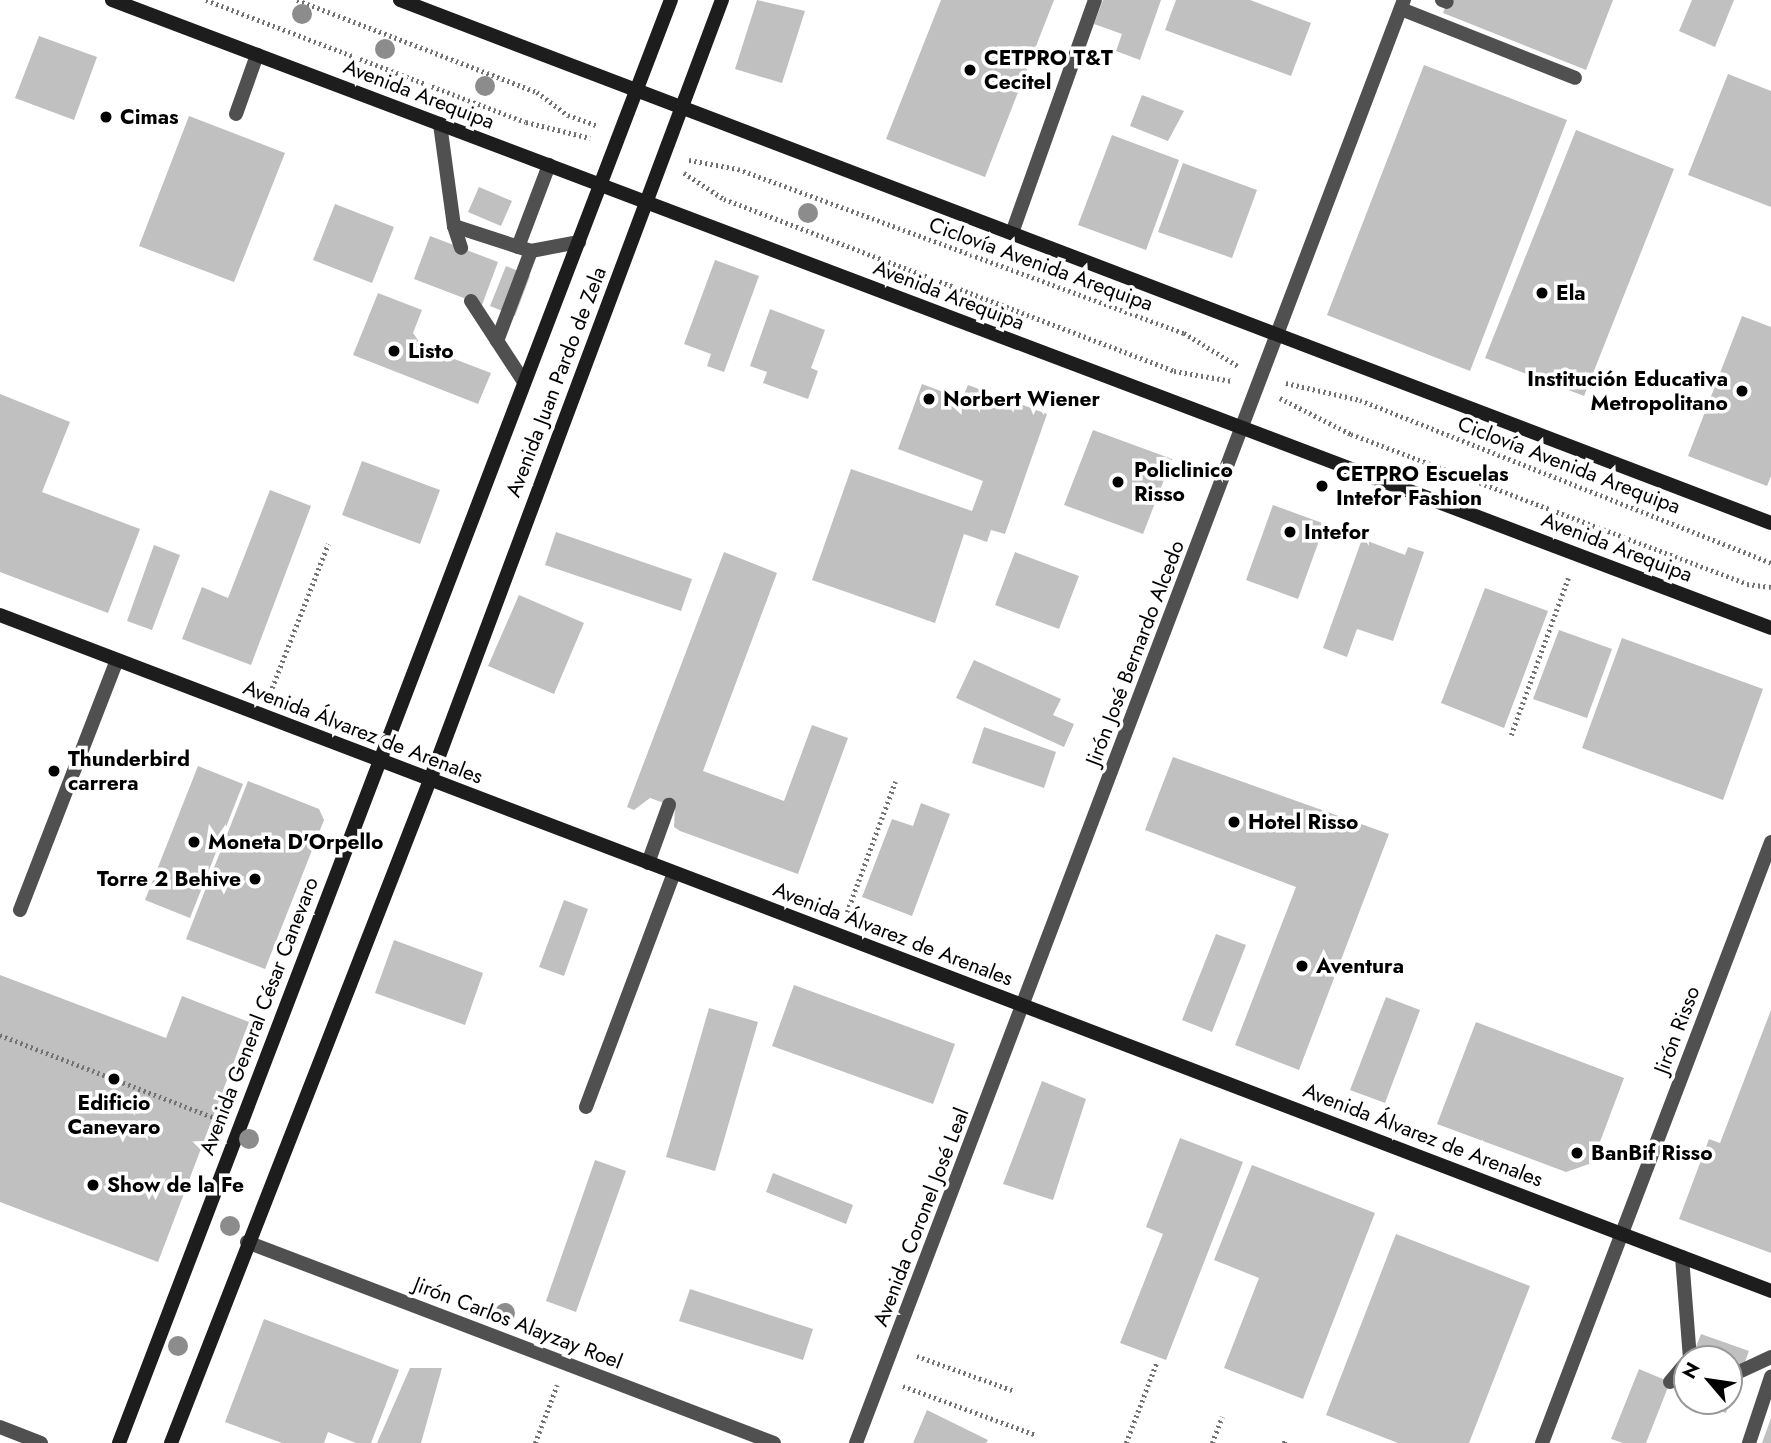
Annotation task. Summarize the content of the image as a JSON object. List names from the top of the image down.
{
  "streets": {
    "main road": [
      "Avenida Arequipa",
      "Avenida Juan Pardo de Zela",
      "Avenida Álvarez de Arenales",
      "Avenida General César Canevaro"
    ],
    "street": [
      "Jirón José Bernardo Alcedo",
      "Jirón Risso",
      "Avenida Coronel José Leal",
      "Jirón Carlos Alayzay Roel"
    ],
    "path": ["Ciclovía Avenida Arequipa"]
  },
  "crossings": [
    ["Avenida Arequipa", "Avenida Juan Pardo de Zela"],
    ["Avenida Arequipa", "Jirón José Bernardo Alcedo"],
    ["Ciclovía Avenida Arequipa", "Avenida Juan Pardo de Zela"],
    ["Ciclovía Avenida Arequipa", "Jirón José Bernardo Alcedo"],
    ["Avenida Juan Pardo de Zela", "Avenida Álvarez de Arenales"],
    ["Avenida Juan Pardo de Zela", "Avenida General César Canevaro"],
    ["Jirón José Bernardo Alcedo", "Avenida Álvarez de Arenales"],
    ["Jirón José Bernardo Alcedo", "Avenida Coronel José Leal"],
    ["Avenida Álvarez de Arenales", "Avenida General César Canevaro"],
    ["Avenida Álvarez de Arenales", "Jirón Risso"],
    ["Avenida Álvarez de Arenales", "Avenida Coronel José Leal"]
  ],
  "places": [
    "CETPRO T&T Cecitel",
    "Cimas",
    "Ela",
    "Listo",
    "Institución Educativa Metropolitano",
    "Norbert Wiener",
    "Policlinico Risso",
    "CETPRO Escuelas Intefor Fashion",
    "Intefor",
    "Thunderbird carrera",
    "Hotel Risso",
    "Moneta D'Orpello",
    "Torre 2 Behive",
    "Aventura",
    "Edificio Canevaro",
    "BanBif Risso",
    "Show de la Fe"
  ],
  "north": "top left"
}
